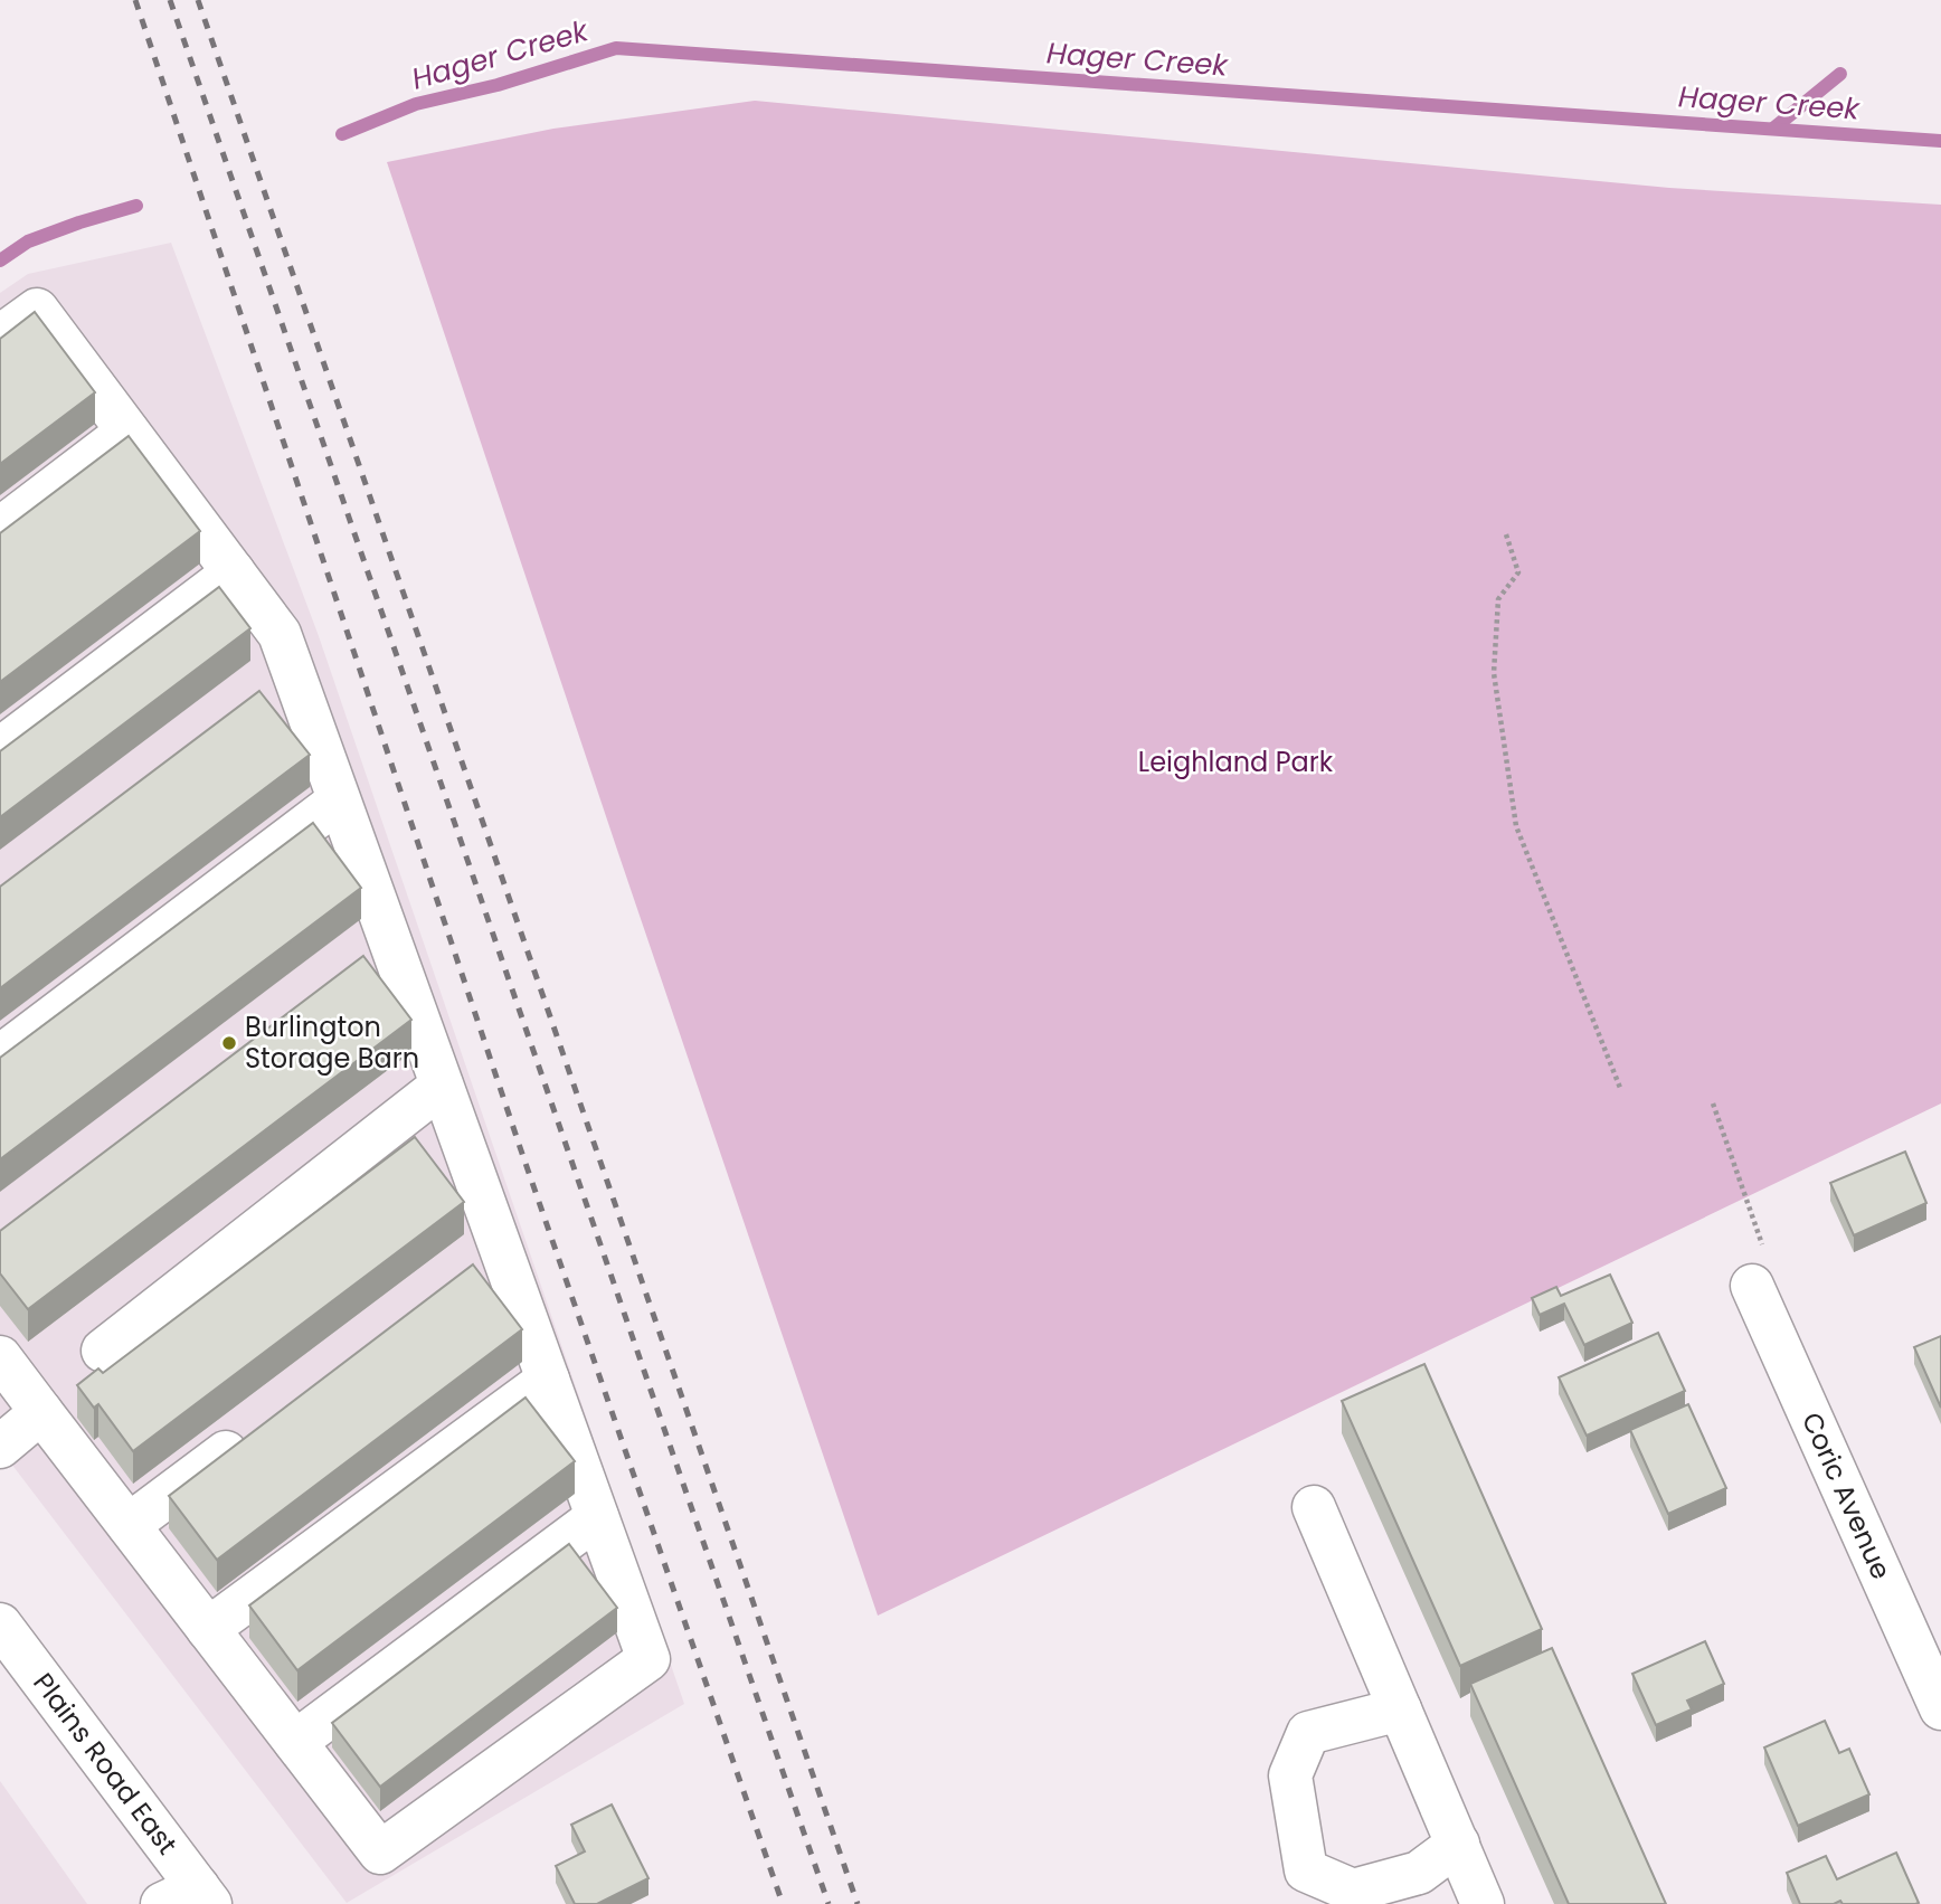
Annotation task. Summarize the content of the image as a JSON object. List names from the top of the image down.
{
  "streets": {
    "street": ["Coric Avenue", "Plains Road East"]
  },
  "water": ["Hager Creek"],
  "parks": ["Leighland Park"],
  "places": ["Burlington Storage Barn"]
}
